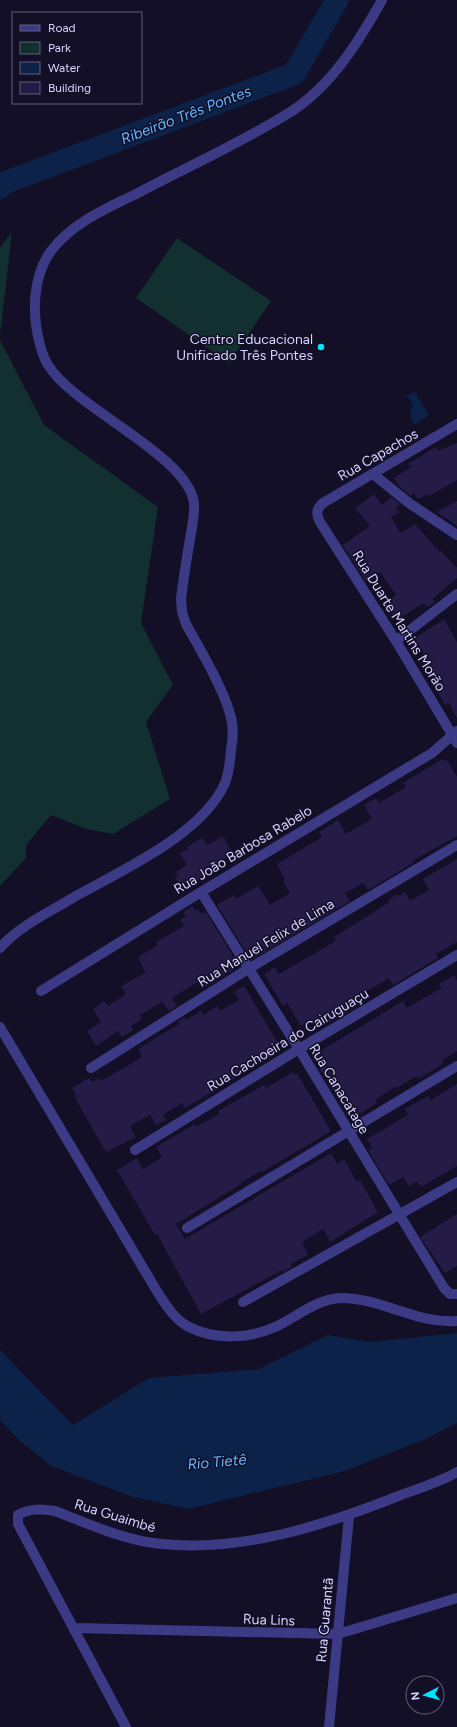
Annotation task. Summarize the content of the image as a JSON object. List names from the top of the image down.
{
  "streets": {
    "street": [
      "Rua Capachos",
      "Rua Duarte Martins Morão",
      "Rua João Barbosa Rabelo",
      "Rua Manuel Felix de Lima",
      "Rua Cachoeira do Cairuguaçu",
      "Rua Canacatage",
      "Rua Guaimbé",
      "Rua Lins",
      "Rua Guarantã"
    ]
  },
  "crossings": [
    ["Rua Capachos", "Rua Duarte Martins Morão"],
    ["Rua Duarte Martins Morão", "Rua João Barbosa Rabelo"],
    ["Rua João Barbosa Rabelo", "Rua Canacatage"],
    ["Rua Manuel Felix de Lima", "Rua Canacatage"],
    ["Rua Cachoeira do Cairuguaçu", "Rua Canacatage"],
    ["Rua Guaimbé", "Rua Lins"],
    ["Rua Guaimbé", "Rua Guarantã"],
    ["Rua Lins", "Rua Guarantã"]
  ],
  "water": ["Ribeirão Três Pontes", "Rio Tietê"],
  "places": ["Centro Educacional Unificado Três Pontes"],
  "legend": [
    "Road",
    "Park",
    "Water",
    "Building"
  ],
  "north": "left"
}
